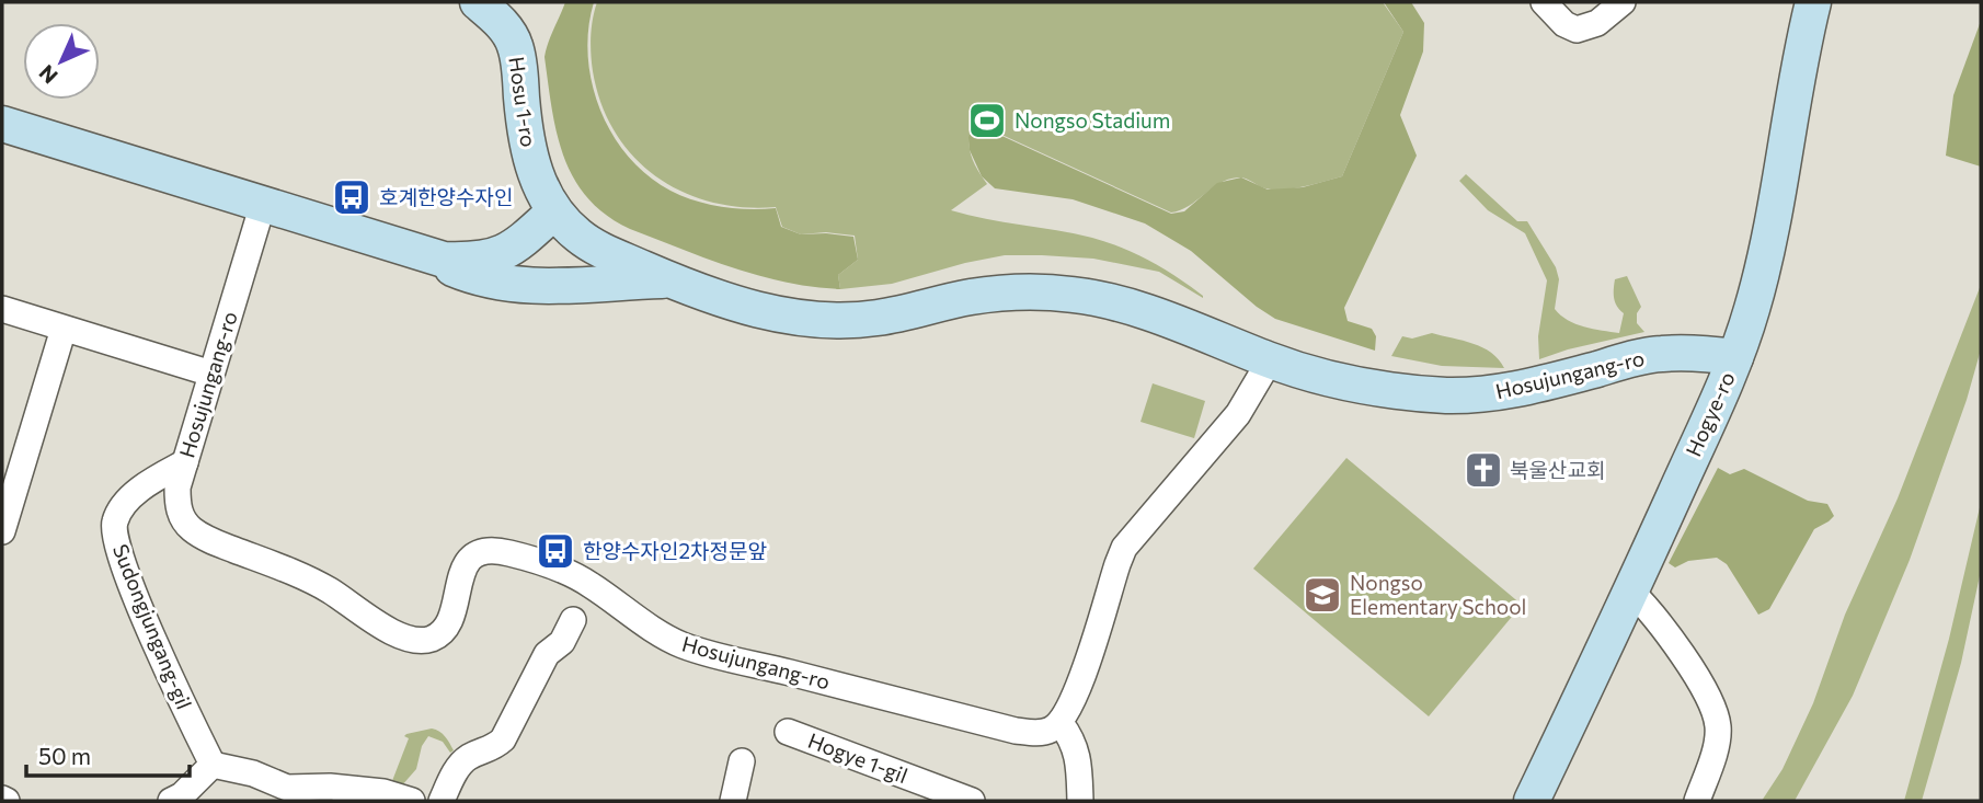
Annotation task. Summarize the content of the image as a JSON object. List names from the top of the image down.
{
  "streets": {
    "street": [
      "Hosu 1-ro",
      "Hosujungang-ro",
      "Hogye-ro",
      "Sudongjungang-gil",
      "Hogye 1-gil"
    ]
  },
  "crossings": [
    ["Hosu 1-ro", "Hosujungang-ro"],
    ["Hosujungang-ro", "Hogye-ro"],
    ["Hosujungang-ro", "Sudongjungang-gil"]
  ],
  "places": {
    "sports": ["Nongso Stadium"],
    "bus stop": ["호계한양수자인", "한양수자인2차정문앞"],
    "church": ["북울산교회"],
    "school or university": ["Nongso Elementary School"]
  },
  "scale_bar": "50 m",
  "north": "bottom left"
}
